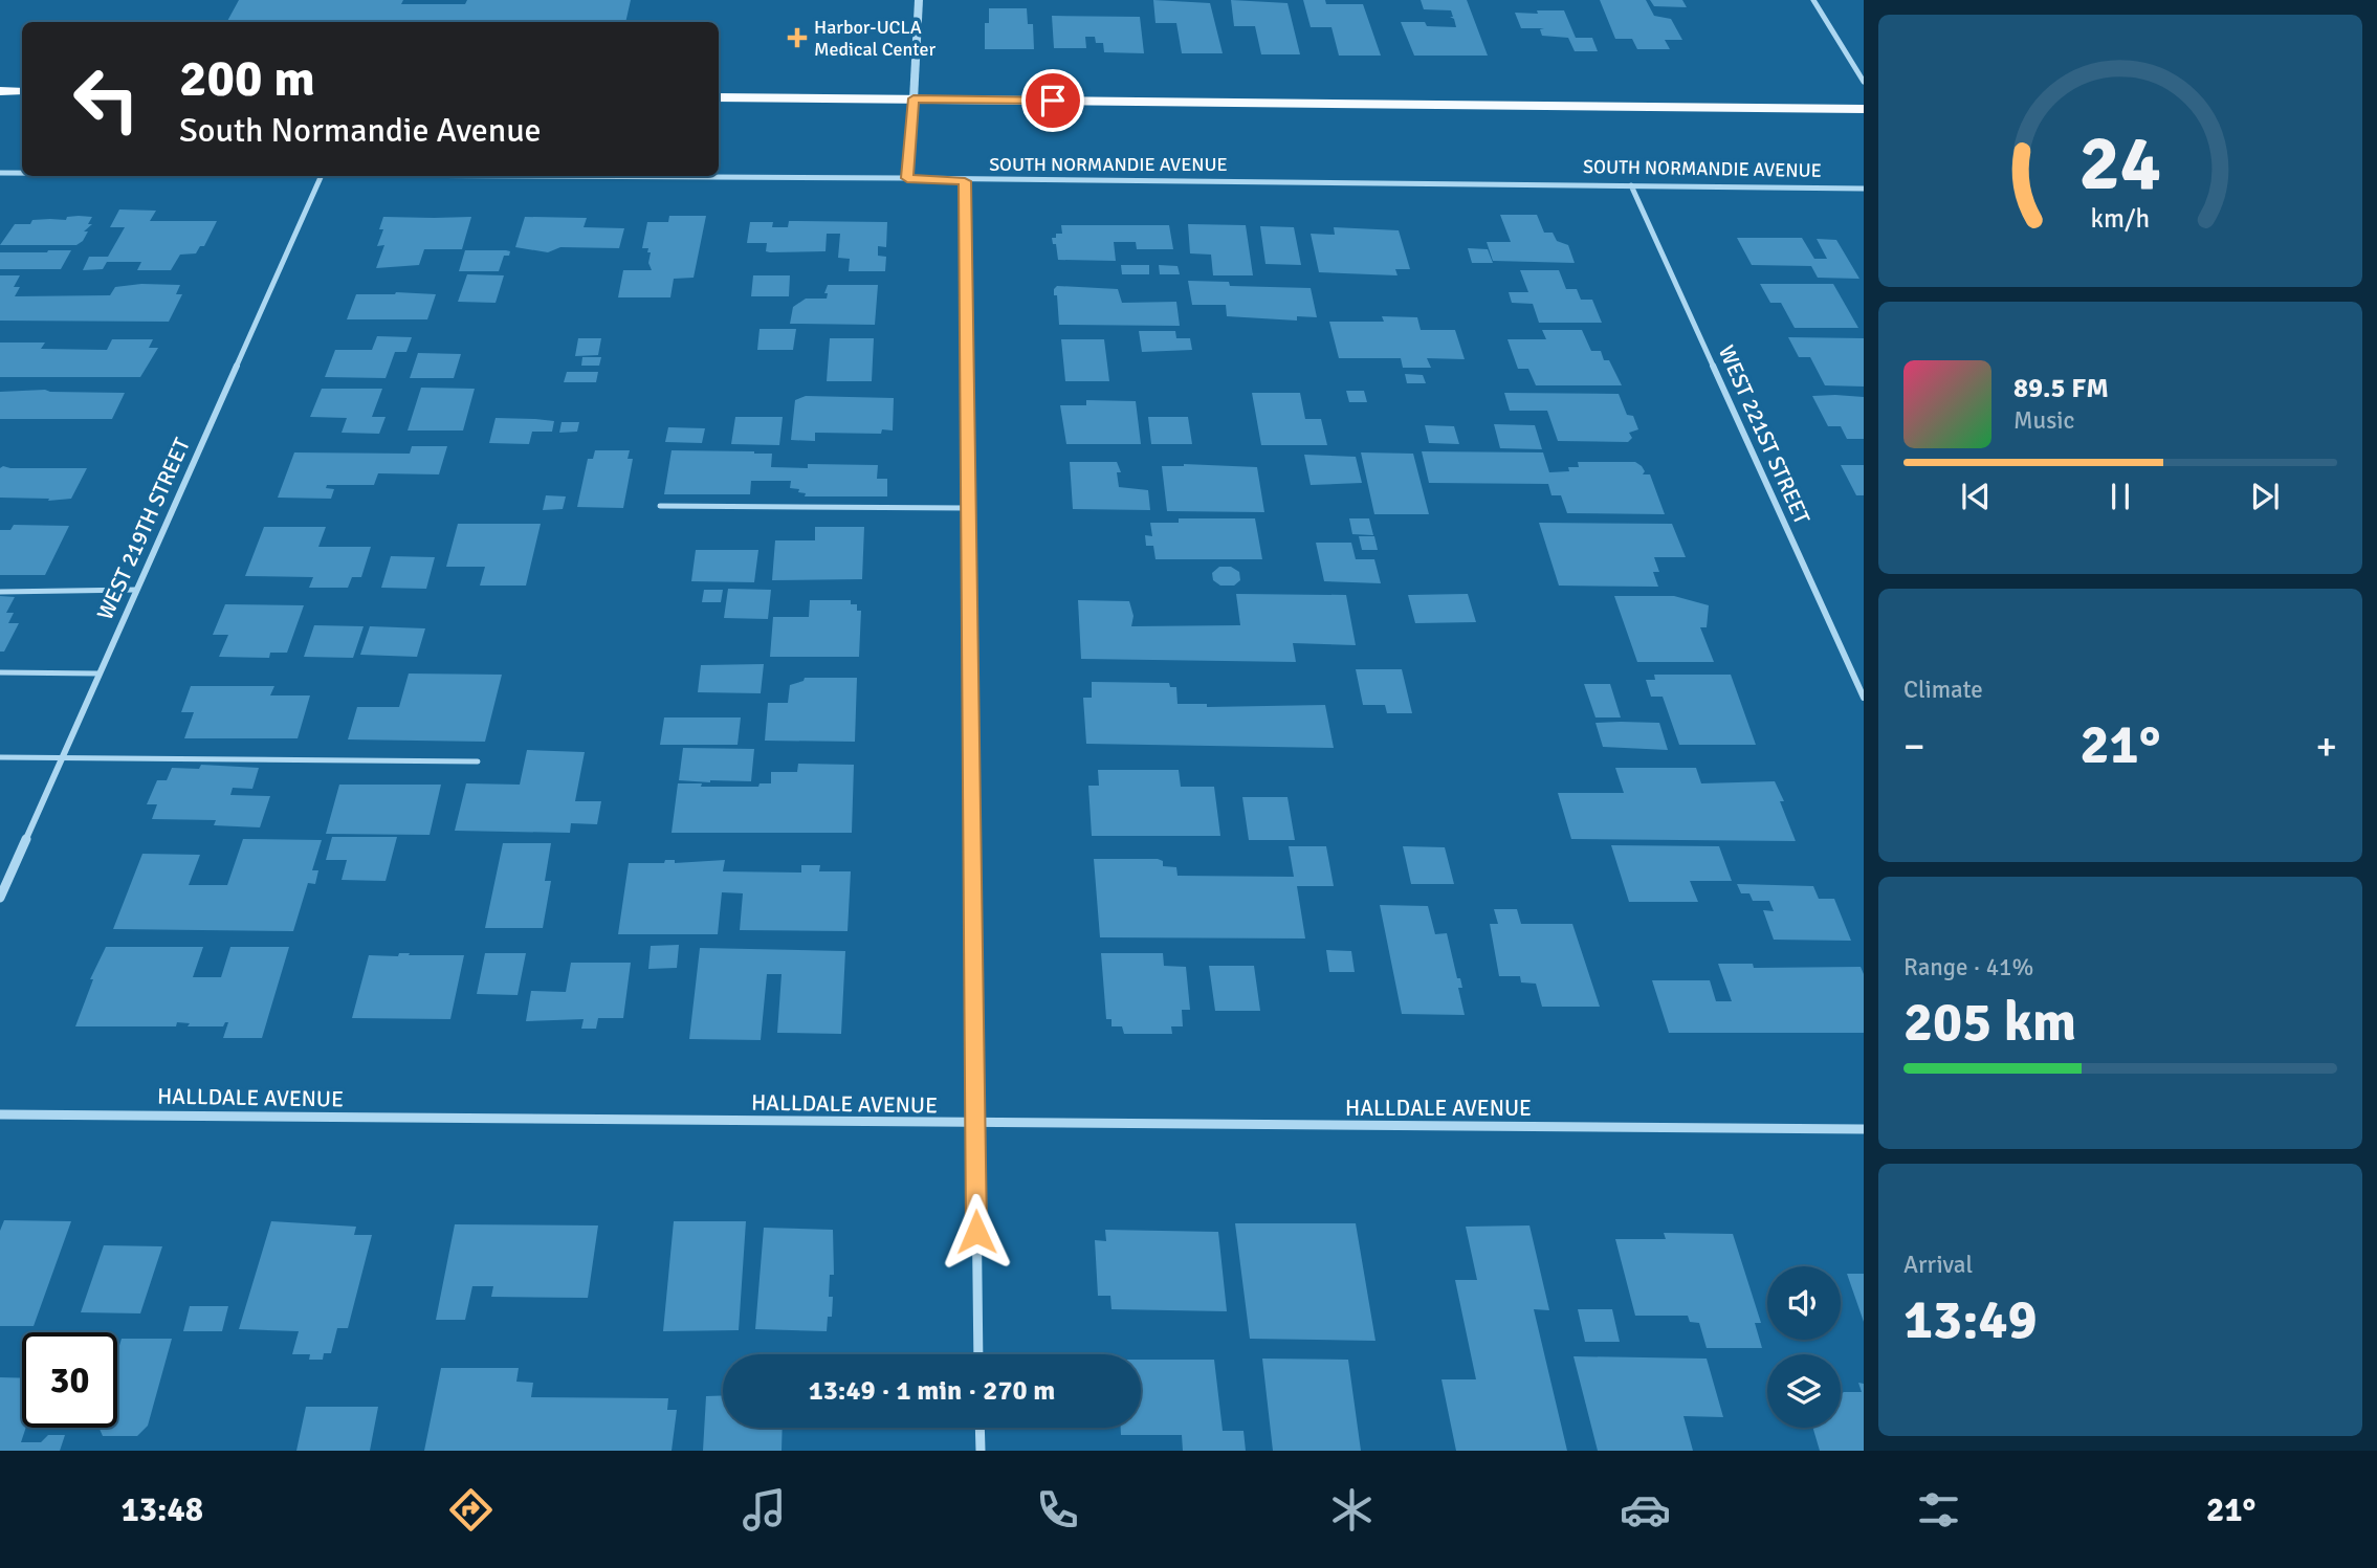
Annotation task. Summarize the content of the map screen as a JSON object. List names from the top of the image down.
{
  "streets": {
    "street": [
      "SOUTH NORMANDIE AVENUE",
      "WEST 221ST STREET",
      "WEST 219TH STREET",
      "HALLDALE AVENUE"
    ]
  },
  "crossings": [
    ["SOUTH NORMANDIE AVENUE", "WEST 221ST STREET"]
  ],
  "places": {
    "health": ["Harbor-UCLA Medical Center"]
  },
  "page": {
    "turn": ["200 m", "South Normandie Avenue"],
    "song": ["89.5 FM", "Music"],
    "tile": [
      "Climate",
      ["Range · 41%", "205 km"],
      ["Arrival", "13:49"]
    ],
    "heat": ["−", "21°", "+"],
    "limit": "30",
    "trip": "13:49 · 1 min · 270 m",
    "tabs": ["13:48", "21°"],
    "gauge": ["24", "km/h"]
  }
}
